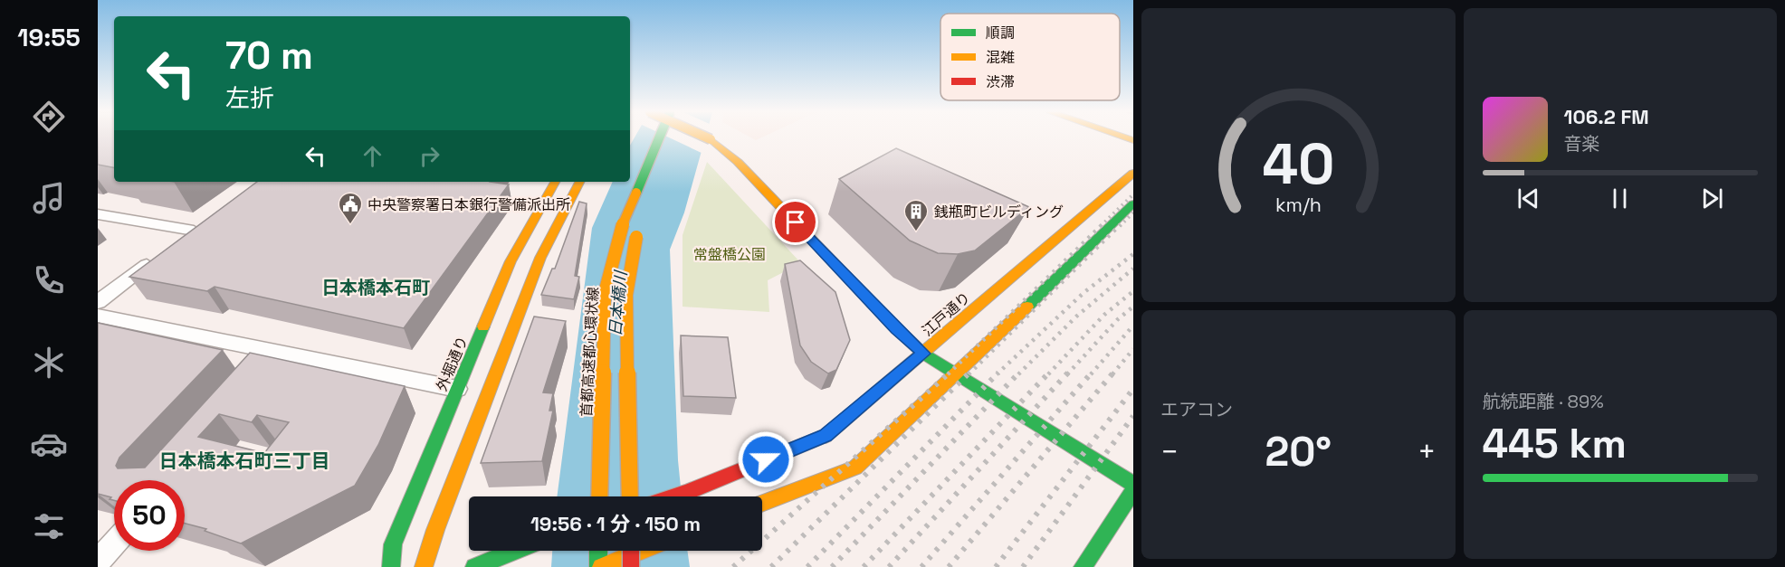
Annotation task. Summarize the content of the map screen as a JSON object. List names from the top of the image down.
{
  "streets": {
    "main road": ["江戸通り", "首都高速都心環状線", "外堀通り"]
  },
  "districts": ["日本橋本石町", "日本橋本石町三丁目"],
  "water": ["日本橋川"],
  "parks": ["常盤橋公園"],
  "places": {
    "public building": ["中央警察署日本銀行警備派出所"],
    "building": ["銭瓶町ビルディング"]
  },
  "legend": ["順調", "混雑", "渋滞"],
  "page": {
    "tabs": "19:55",
    "turn": ["70 m", "左折"],
    "song": ["106.2 FM", "音楽"],
    "tile": [
      "エアコン",
      ["航続距離 · 89%", "445 km"]
    ],
    "heat": ["−", "20°", "+"],
    "limit": "50",
    "trip": "19:56 · 1 分 · 150 m",
    "gauge": ["40", "km/h"]
  }
}
